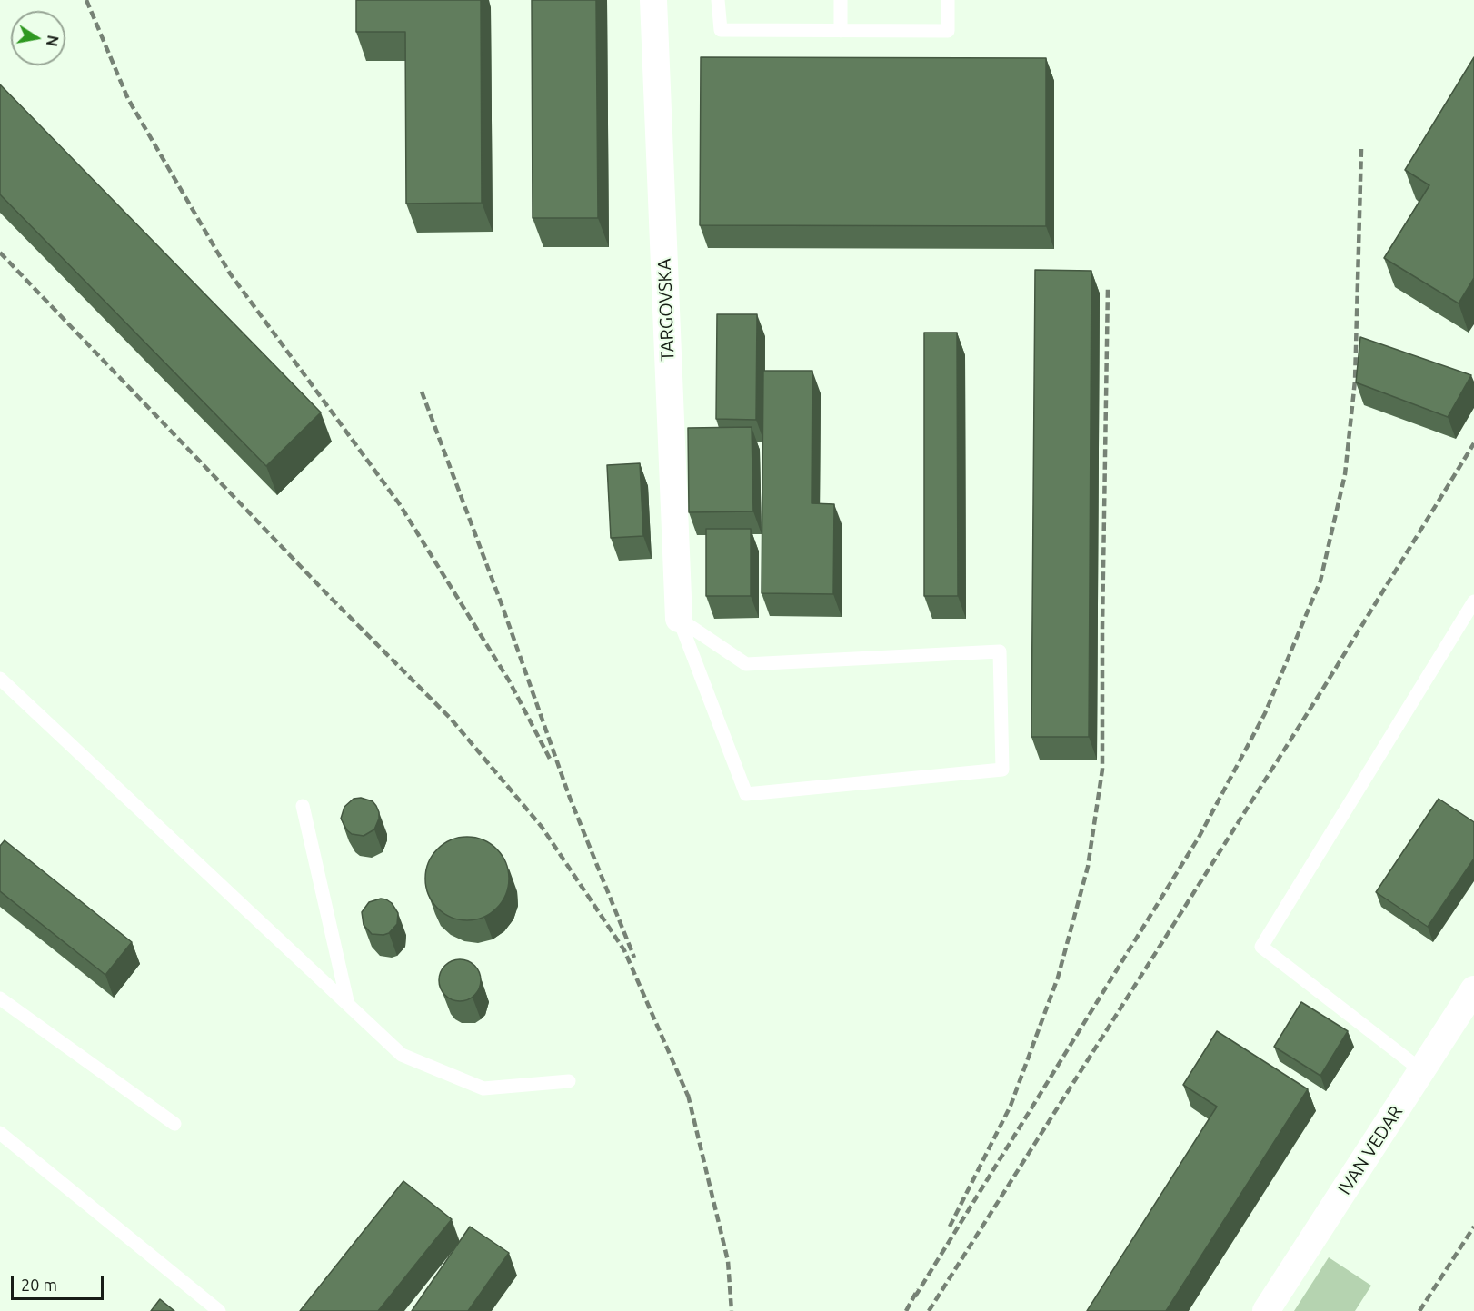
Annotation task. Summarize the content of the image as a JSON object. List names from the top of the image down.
{
  "streets": {
    "street": ["TARGOVSKA", "IVAN VEDAR"]
  },
  "scale_bar": "20 m",
  "north": "right"
}
